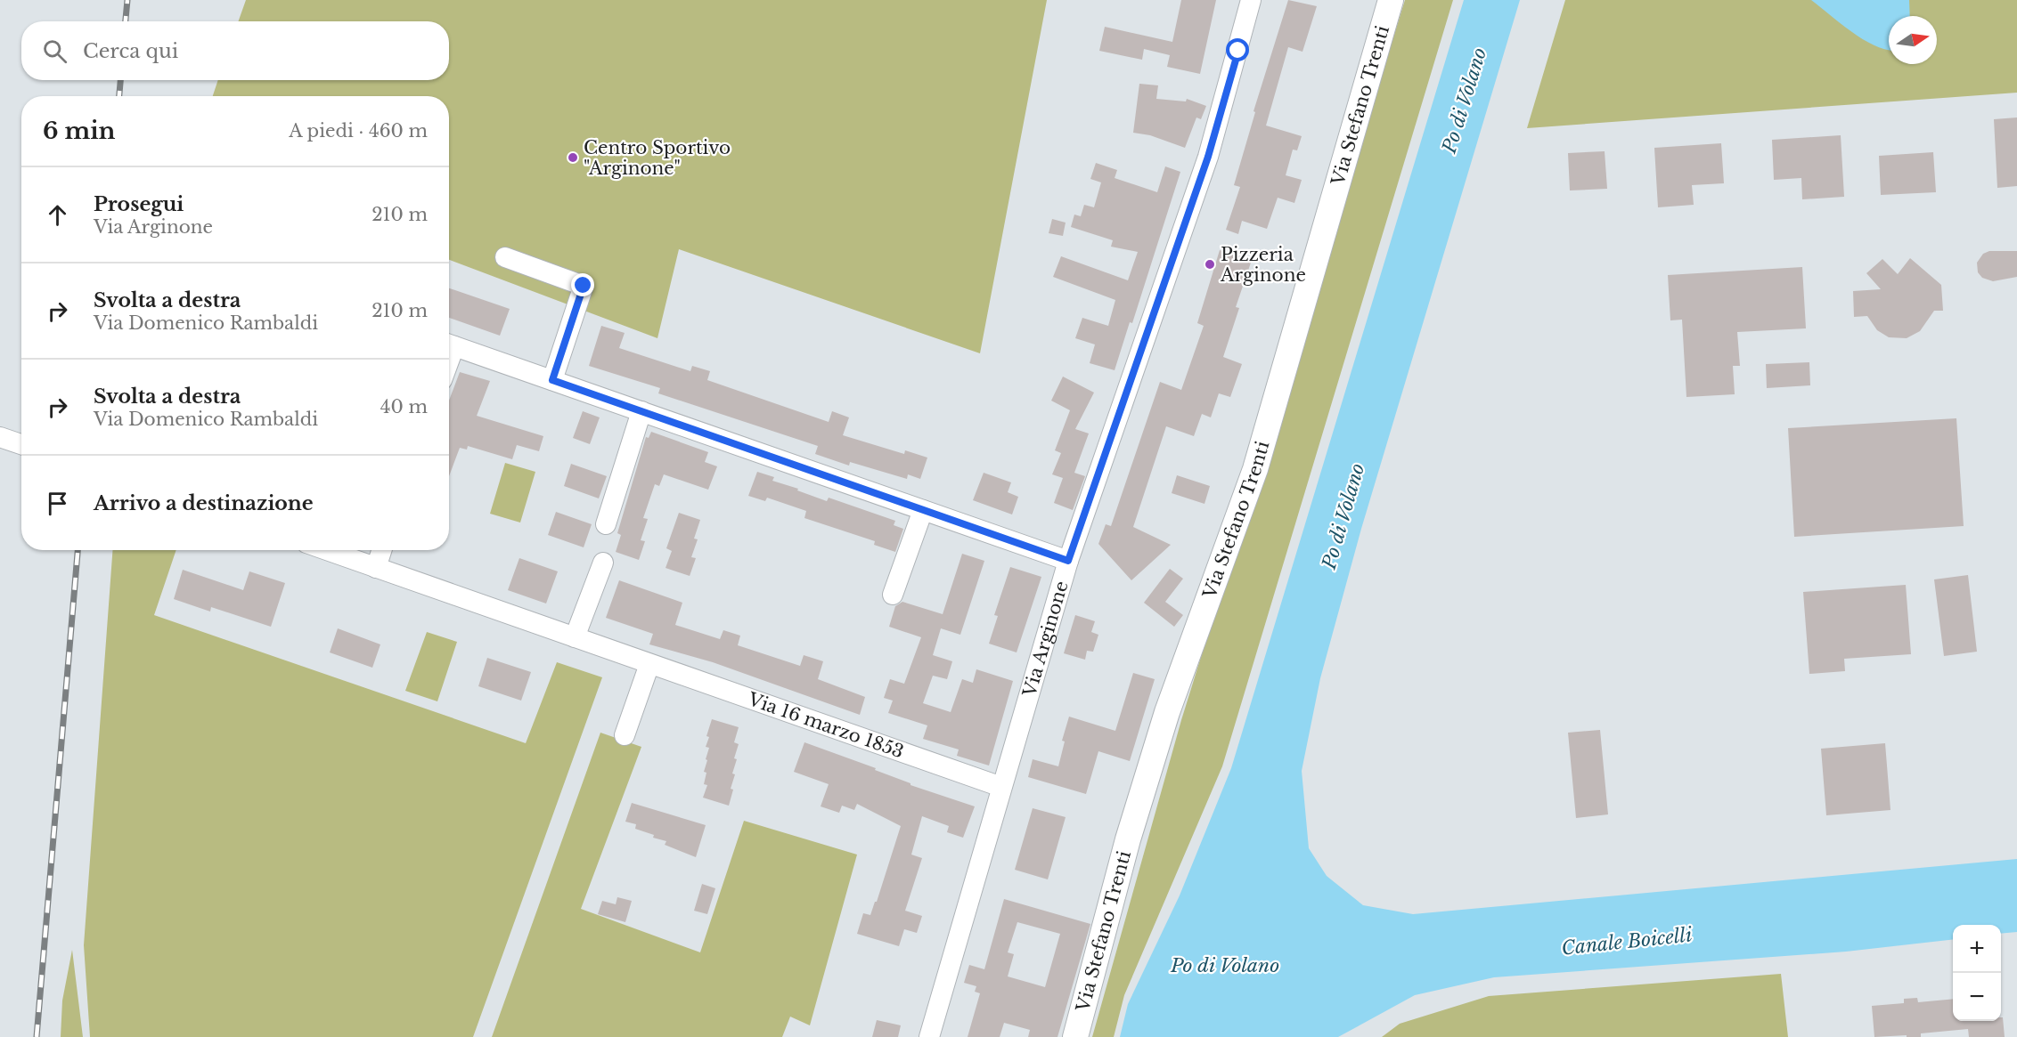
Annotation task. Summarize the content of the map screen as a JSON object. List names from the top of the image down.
{
  "streets": {
    "main road": ["Via Stefano Trenti"],
    "street": ["Via Arginone", "Via 16 marzo 1853"]
  },
  "crossings": [
    ["Via Arginone", "Via 16 marzo 1853"]
  ],
  "water": ["Po di Volano", "Canale Boicelli"],
  "places": ["Centro Sportivo \"Arginone\"", "Pizzeria Arginone"],
  "north": "right",
  "page": {
    "search": "Cerca qui",
    "heading": ["6 min", "A piedi · 460 m"],
    "list": [
      ["Prosegui", "Via Arginone", "210 m"],
      ["Svolta a destra", "Via Domenico Rambaldi", "210 m"],
      ["Svolta a destra", "Via Domenico Rambaldi", "40 m"],
      "Arrivo a destinazione"
    ],
    "map_buttons": ["+", "−"]
  }
}
